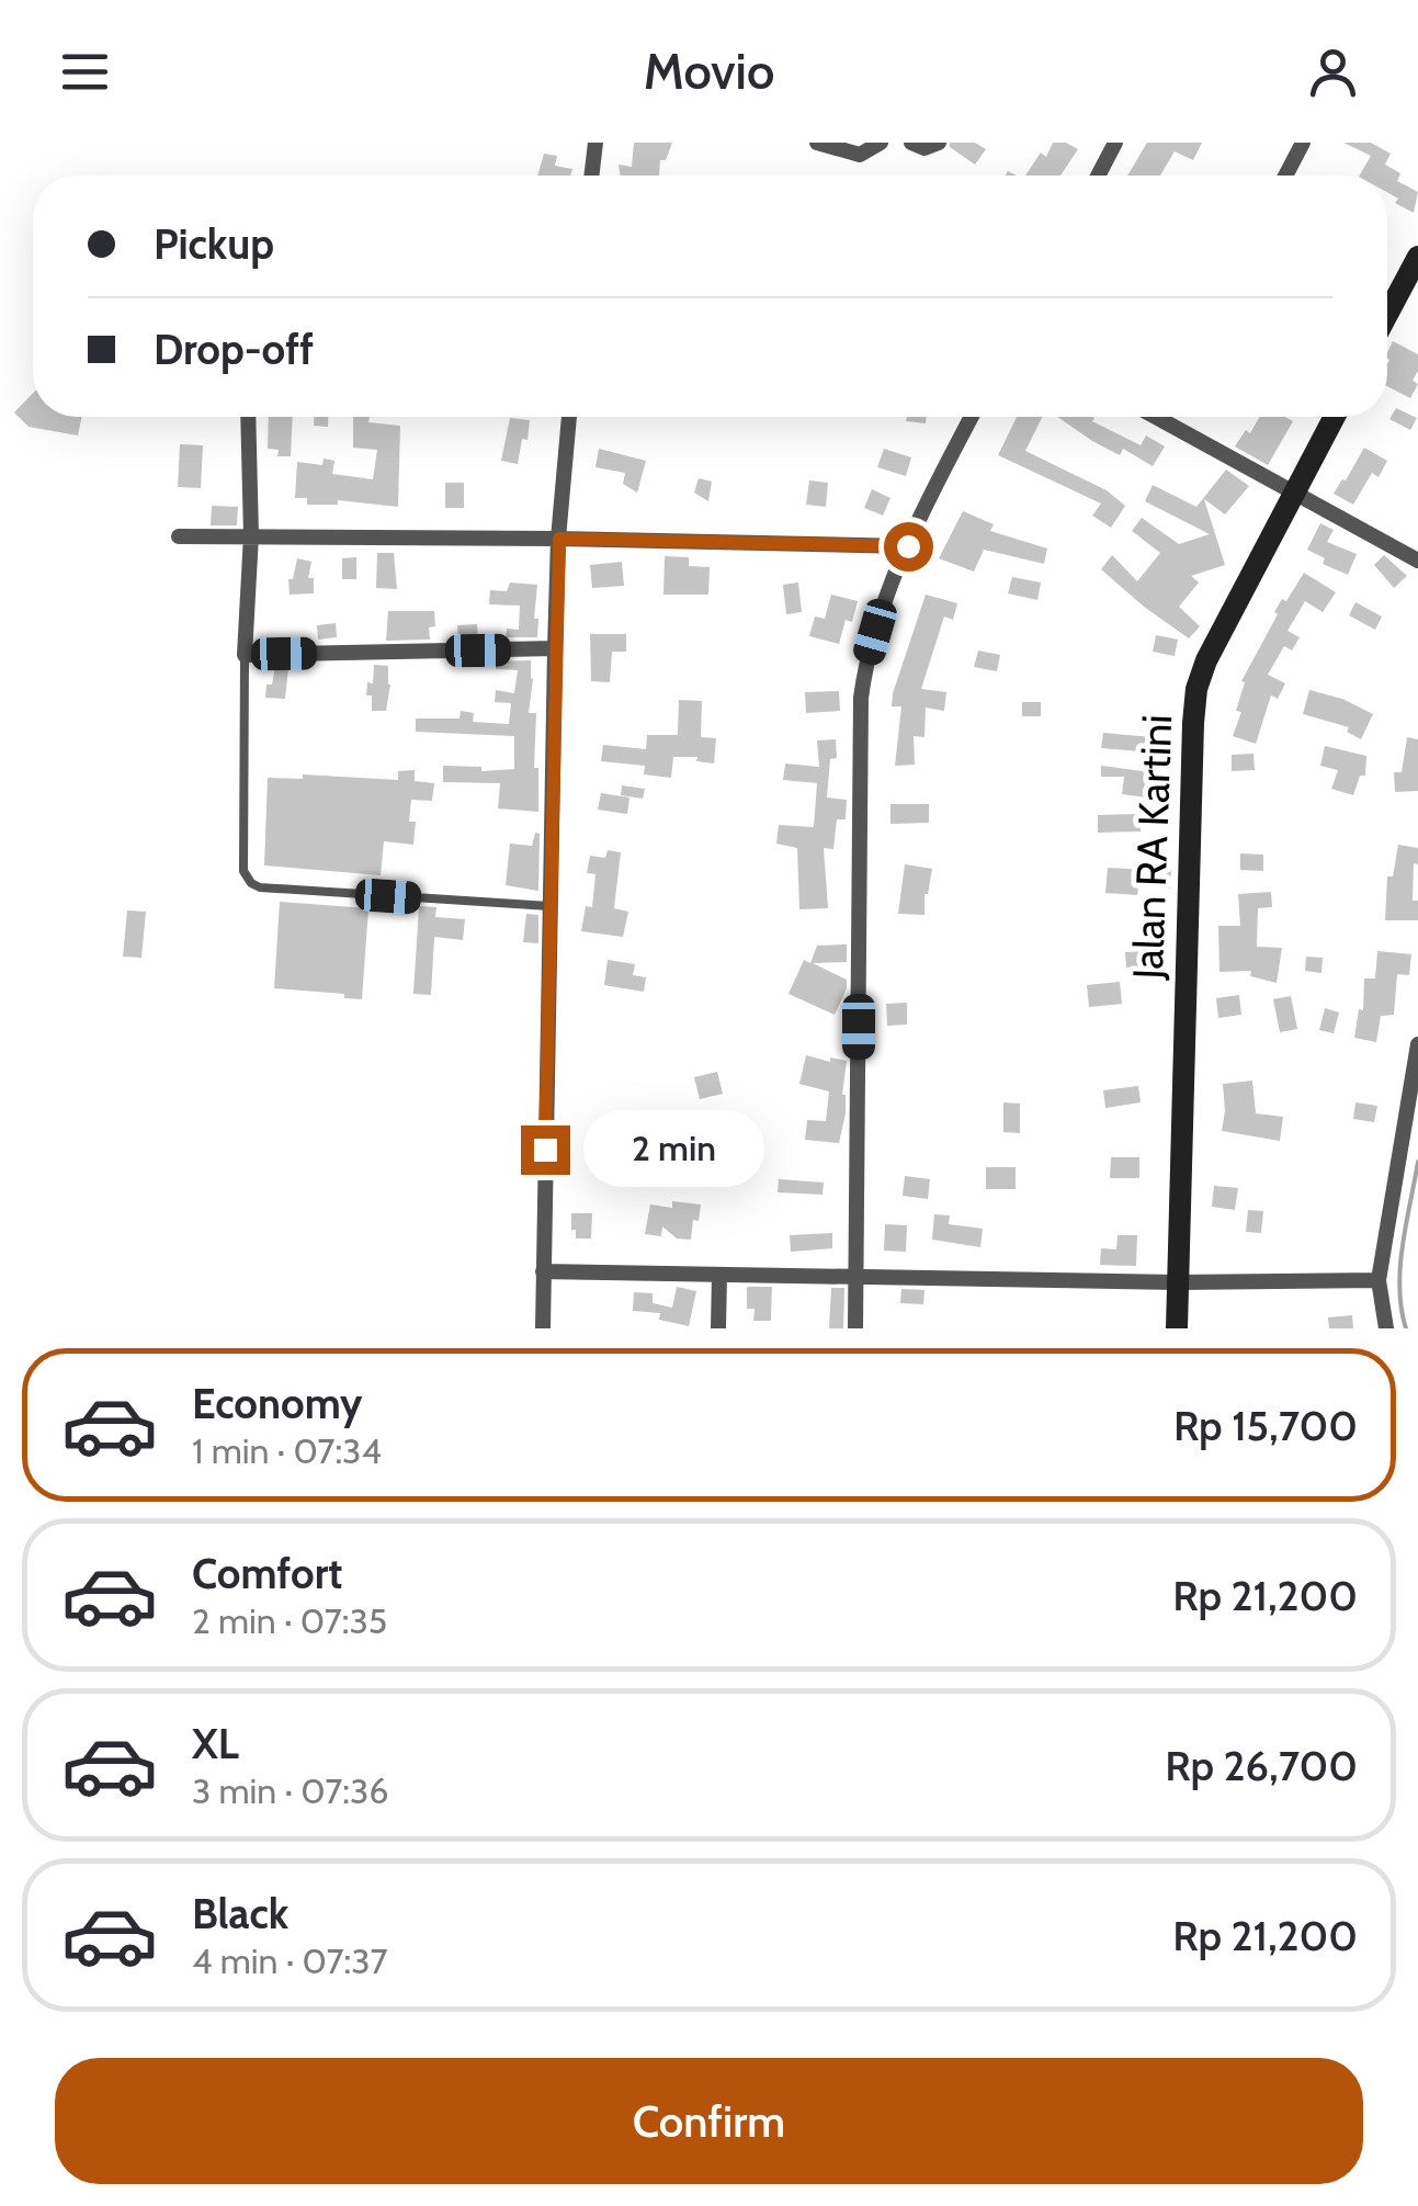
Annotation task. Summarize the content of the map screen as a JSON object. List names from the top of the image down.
{
  "streets": {
    "main road": ["Jalan RA Kartini"]
  },
  "page": {
    "header": "Movio",
    "banner": ["Pickup", "Drop-off"],
    "bubble": "2 min",
    "list": [
      {
        "name": "Economy",
        "note": "1 min · 07:34",
        "value": "Rp 15,700"
      },
      {
        "name": "Comfort",
        "note": "2 min · 07:35",
        "value": "Rp 21,200"
      },
      {
        "name": "XL",
        "note": "3 min · 07:36",
        "value": "Rp 26,700"
      },
      {
        "name": "Black",
        "note": "4 min · 07:37",
        "value": "Rp 21,200"
      }
    ],
    "buttons": "Confirm"
  }
}
